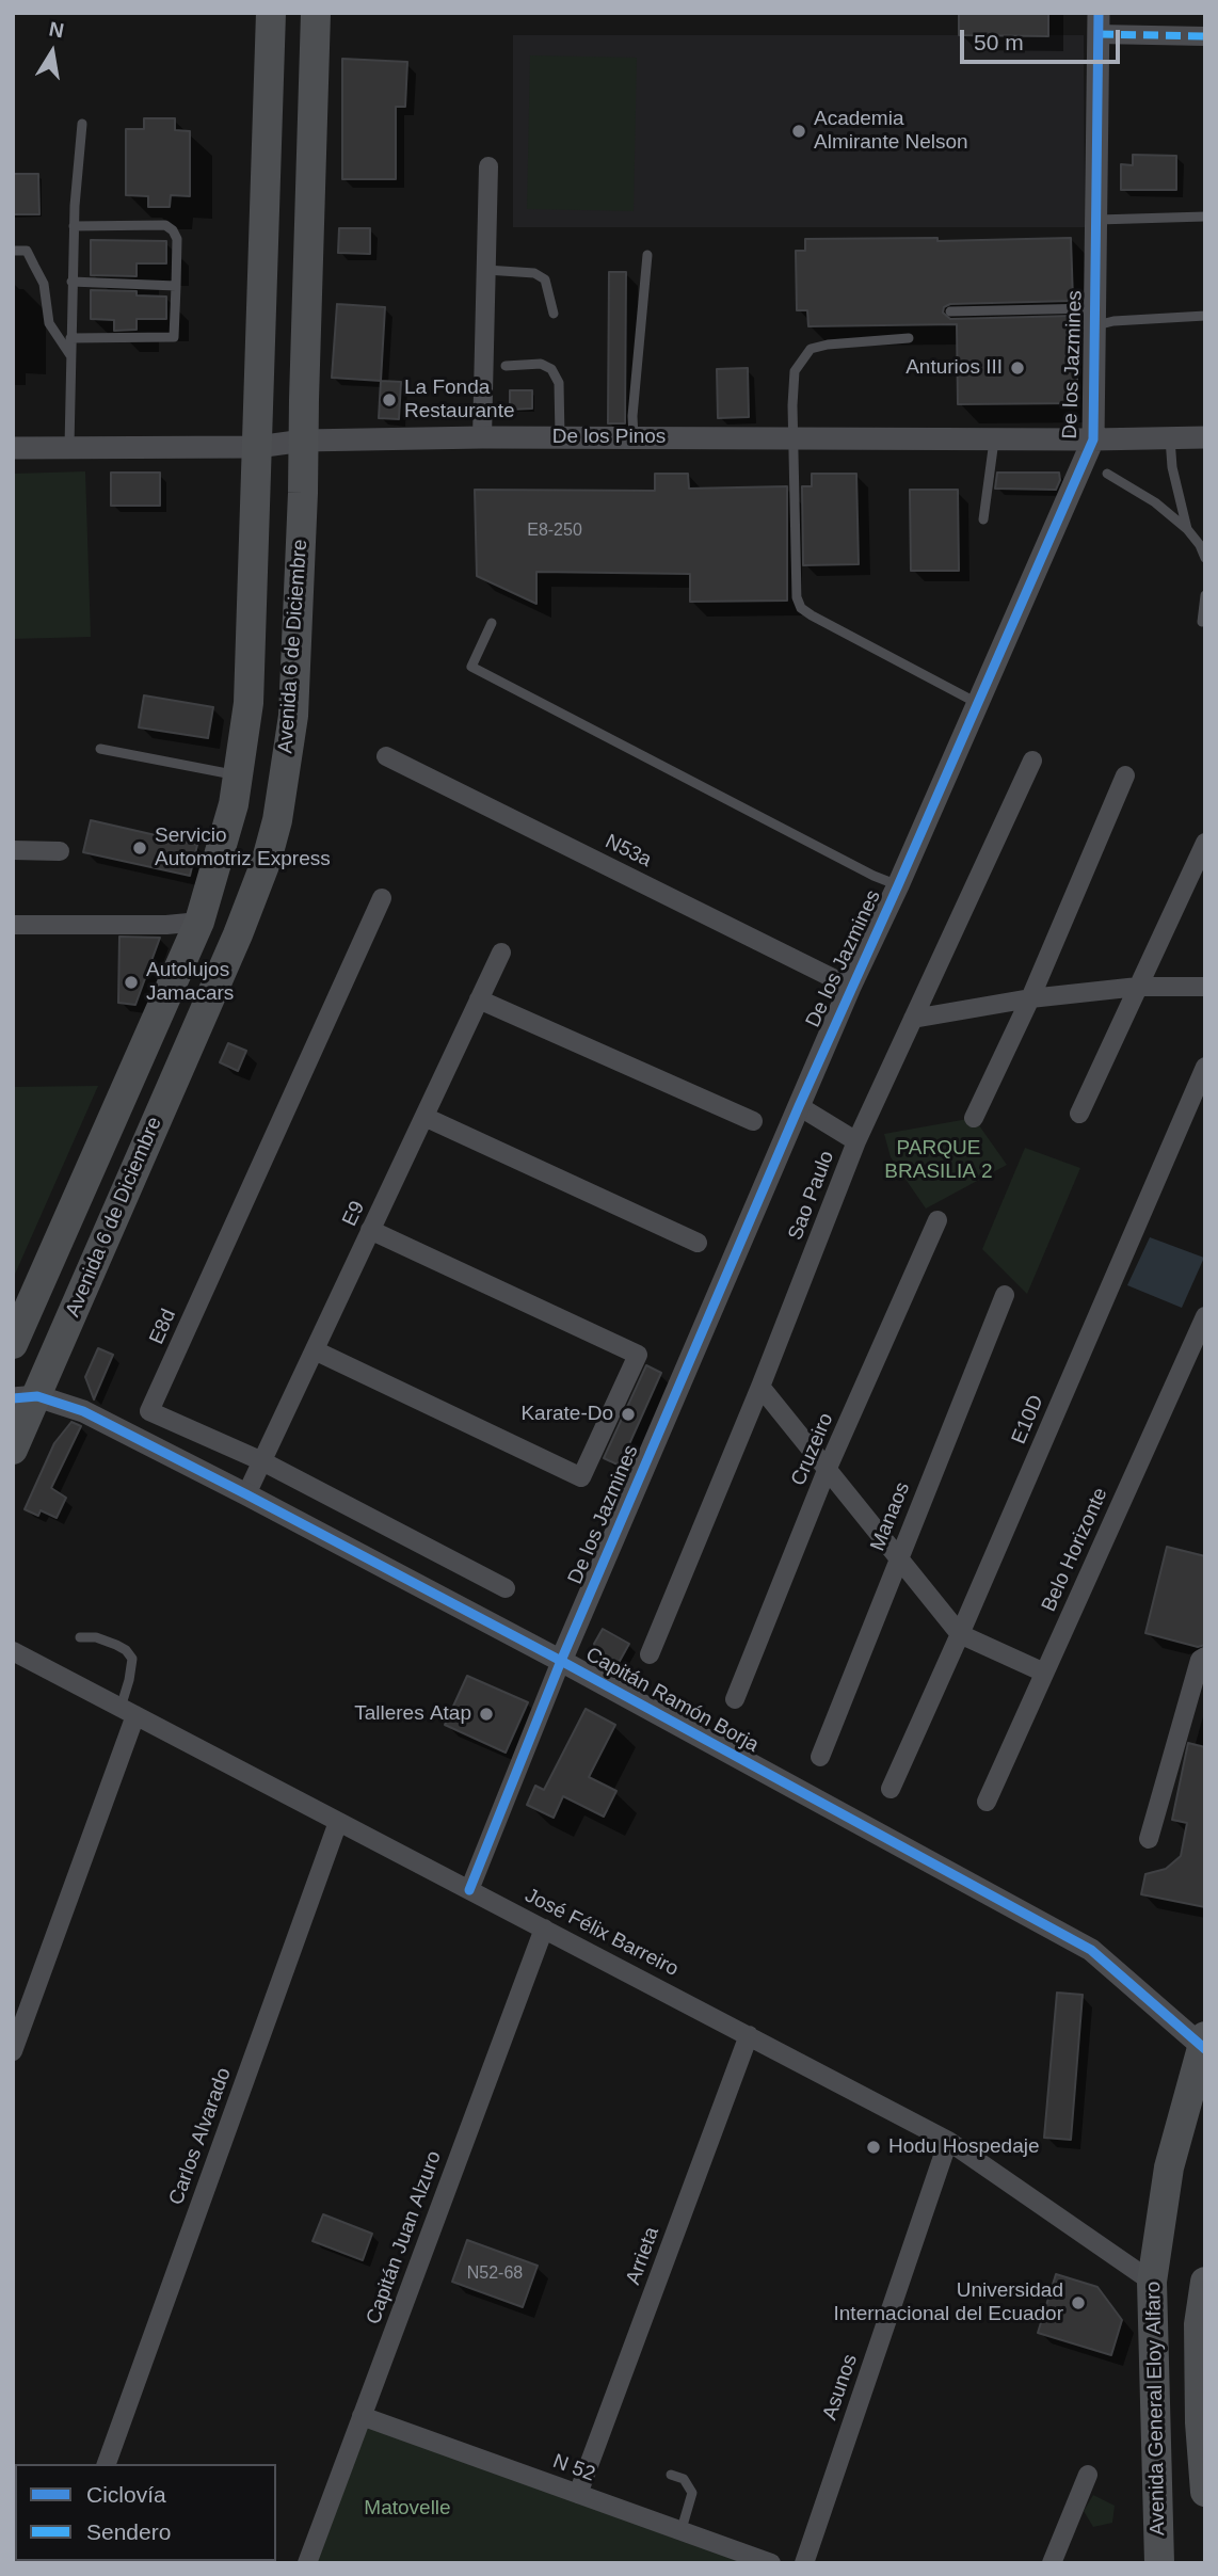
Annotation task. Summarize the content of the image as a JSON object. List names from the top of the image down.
{
  "streets": {
    "main road": ["Avenida 6 de Diciembre", "Avenida General Eloy Alfaro"],
    "street": [
      "De los Jazmines",
      "De los Pinos",
      "N53a",
      "Sao Paulo",
      "E9",
      "E8d",
      "E10D",
      "Cruzeiro",
      "Manaos",
      "Belo Horizonte",
      "Capitán Ramón Borja",
      "José Félix Barreiro",
      "Carlos Alvarado",
      "Capitán Juan Alzuro",
      "Arrieta",
      "Asunos",
      "N 52"
    ]
  },
  "crossings": [
    ["De los Jazmines", "De los Pinos"],
    ["De los Jazmines", "N53a"],
    ["De los Jazmines", "Capitán Ramón Borja"],
    ["De los Jazmines", "José Félix Barreiro"],
    ["De los Pinos", "Avenida 6 de Diciembre"],
    ["Avenida 6 de Diciembre", "Capitán Ramón Borja"],
    ["E9", "E8d"],
    ["E9", "Capitán Ramón Borja"],
    ["Capitán Ramón Borja", "Avenida General Eloy Alfaro"],
    ["José Félix Barreiro", "Carlos Alvarado"],
    ["José Félix Barreiro", "Capitán Juan Alzuro"],
    ["José Félix Barreiro", "Arrieta"],
    ["José Félix Barreiro", "Asunos"],
    ["José Félix Barreiro", "Avenida General Eloy Alfaro"],
    ["Capitán Juan Alzuro", "N 52"],
    ["Arrieta", "N 52"]
  ],
  "parks": ["PARQUE BRASILIA 2", "Matovelle"],
  "places": [
    "Academia Almirante Nelson",
    "Anturios III",
    "La Fonda Restaurante",
    "Servicio Automotriz Express",
    "Autolujos Jamacars",
    "Karate-Do",
    "Talleres Atap",
    "Hodu Hospedaje",
    "Universidad Internacional del Ecuador"
  ],
  "house_numbers": ["E8-250", "N52-68"],
  "legend": ["Ciclovía", "Sendero"],
  "scale_bar": "50 m",
  "north": "top"
}
